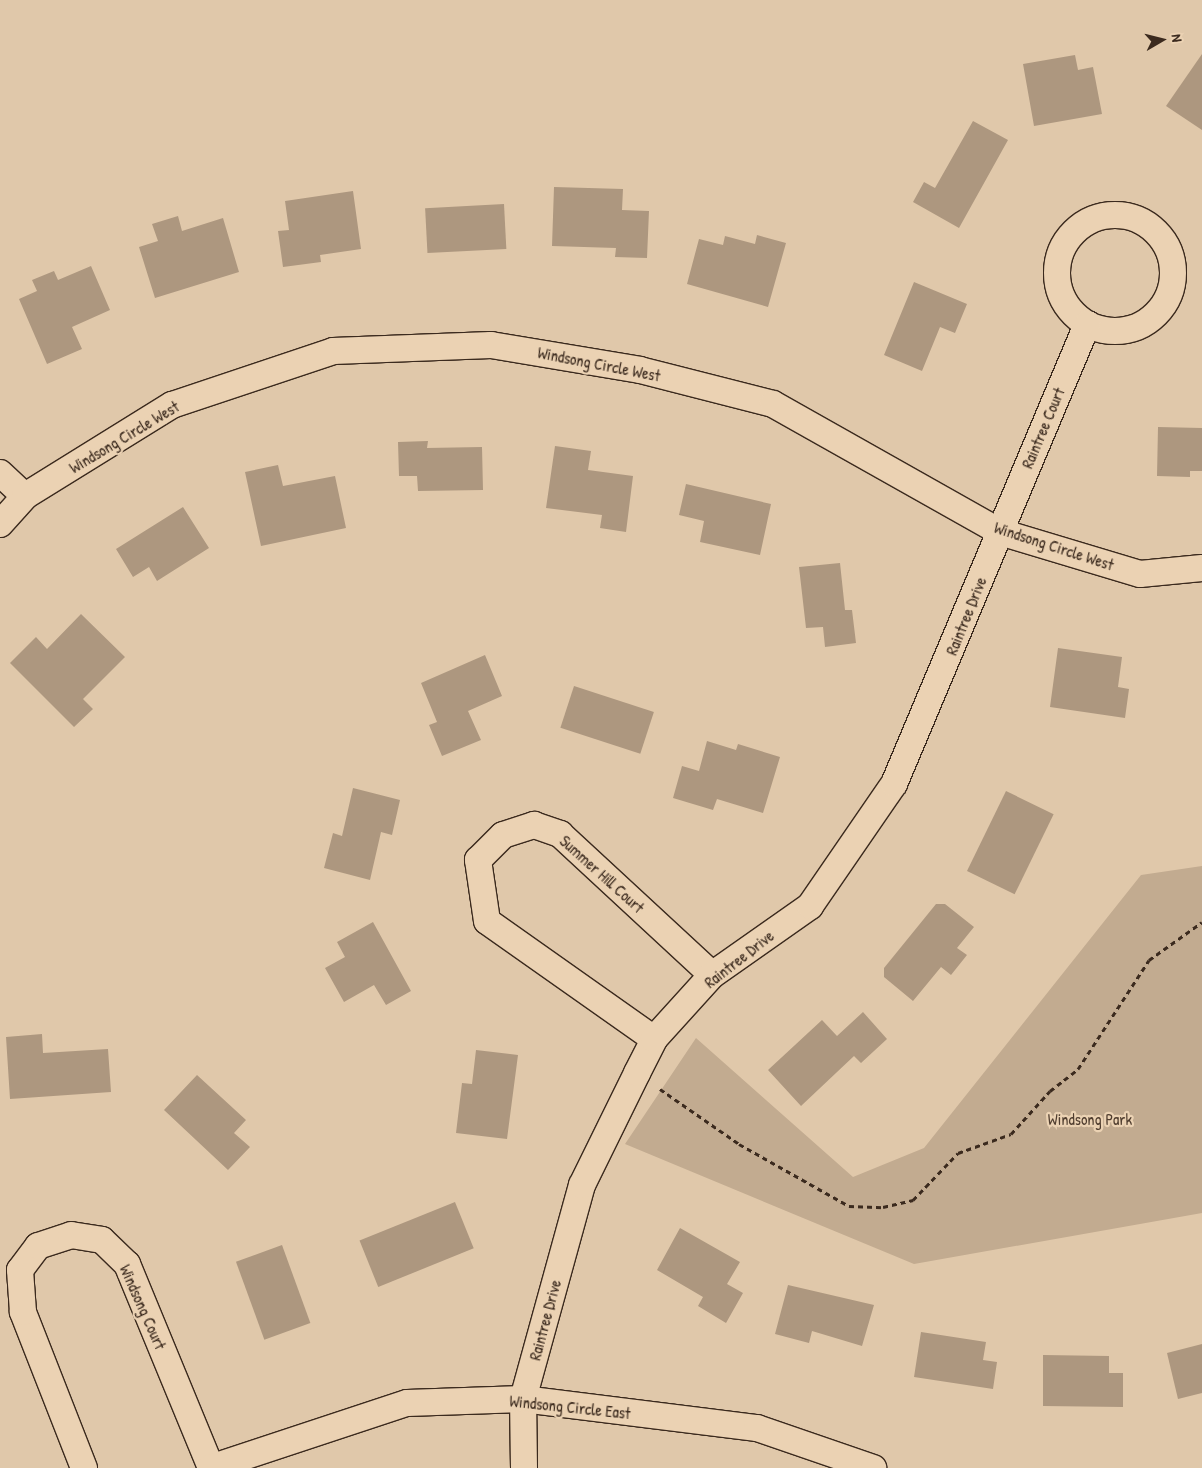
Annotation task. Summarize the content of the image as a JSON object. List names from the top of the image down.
{
  "streets": {
    "street": [
      "Windsong Circle West",
      "Raintree Court",
      "Raintree Drive",
      "Summer Hill Court",
      "Windsong Court",
      "Windsong Circle East"
    ]
  },
  "crossings": [
    ["Windsong Circle West", "Raintree Court"],
    ["Windsong Circle West", "Raintree Drive"],
    ["Raintree Court", "Raintree Drive"],
    ["Raintree Drive", "Summer Hill Court"],
    ["Raintree Drive", "Windsong Circle East"],
    ["Windsong Court", "Windsong Circle East"]
  ],
  "parks": ["Windsong Park"],
  "north": "right"
}
